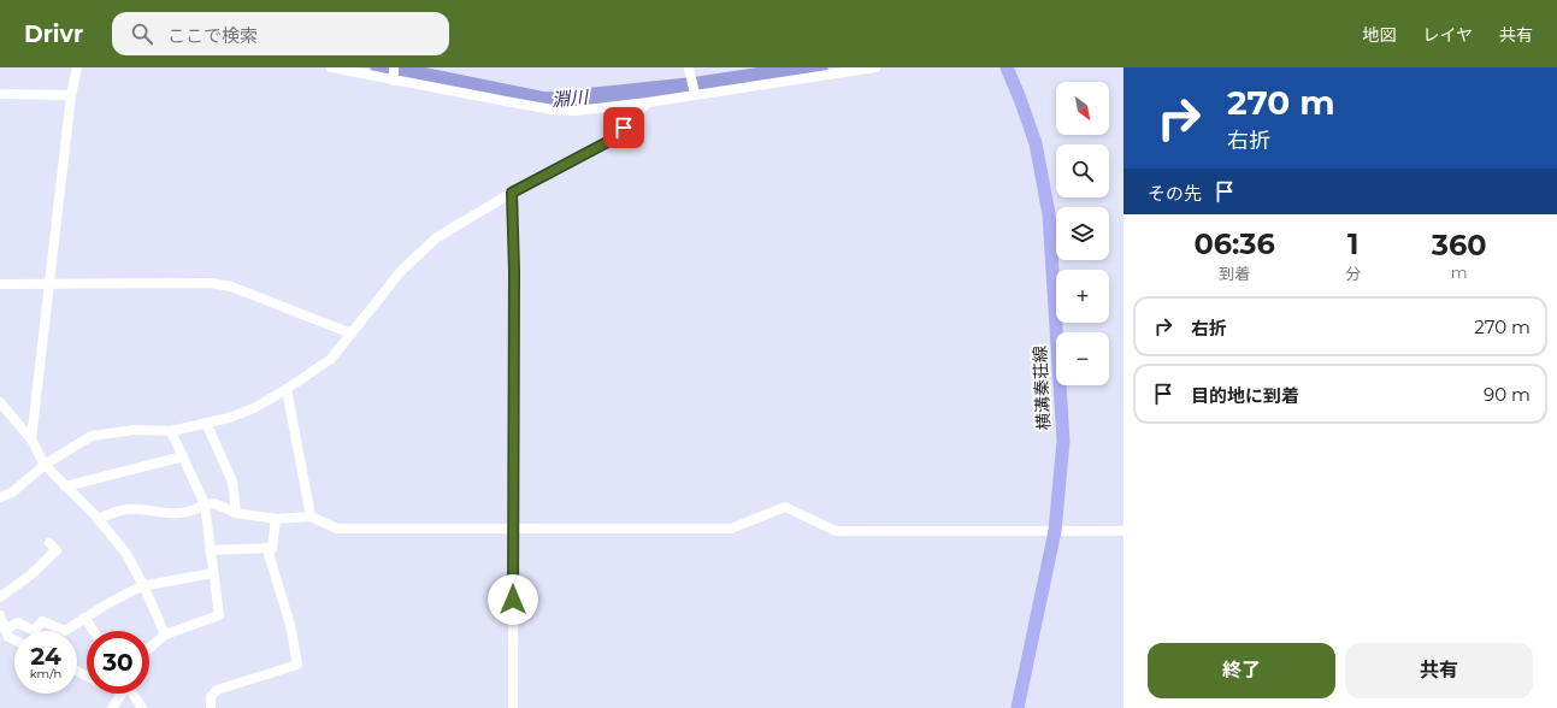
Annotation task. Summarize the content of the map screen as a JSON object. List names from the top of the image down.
{
  "streets": {
    "main road": ["横溝秦荘線"]
  },
  "water": ["淵川"],
  "north": "bottom right",
  "page": {
    "header": "Drivr",
    "search": "ここで検索",
    "nav": ["地図", "レイヤ", "共有"],
    "turn": ["270 m", "右折"],
    "map_buttons": ["+", "−"],
    "then": "その先",
    "eta": [
      "06:36",
      "到着",
      "1",
      "分",
      "360",
      "m"
    ],
    "list": [
      {
        "name": "右折",
        "value": "270 m"
      },
      {
        "name": "目的地に到着",
        "value": "90 m"
      }
    ],
    "speed": "24 km/h",
    "limit": "30",
    "buttons": ["終了", "共有"]
  }
}
